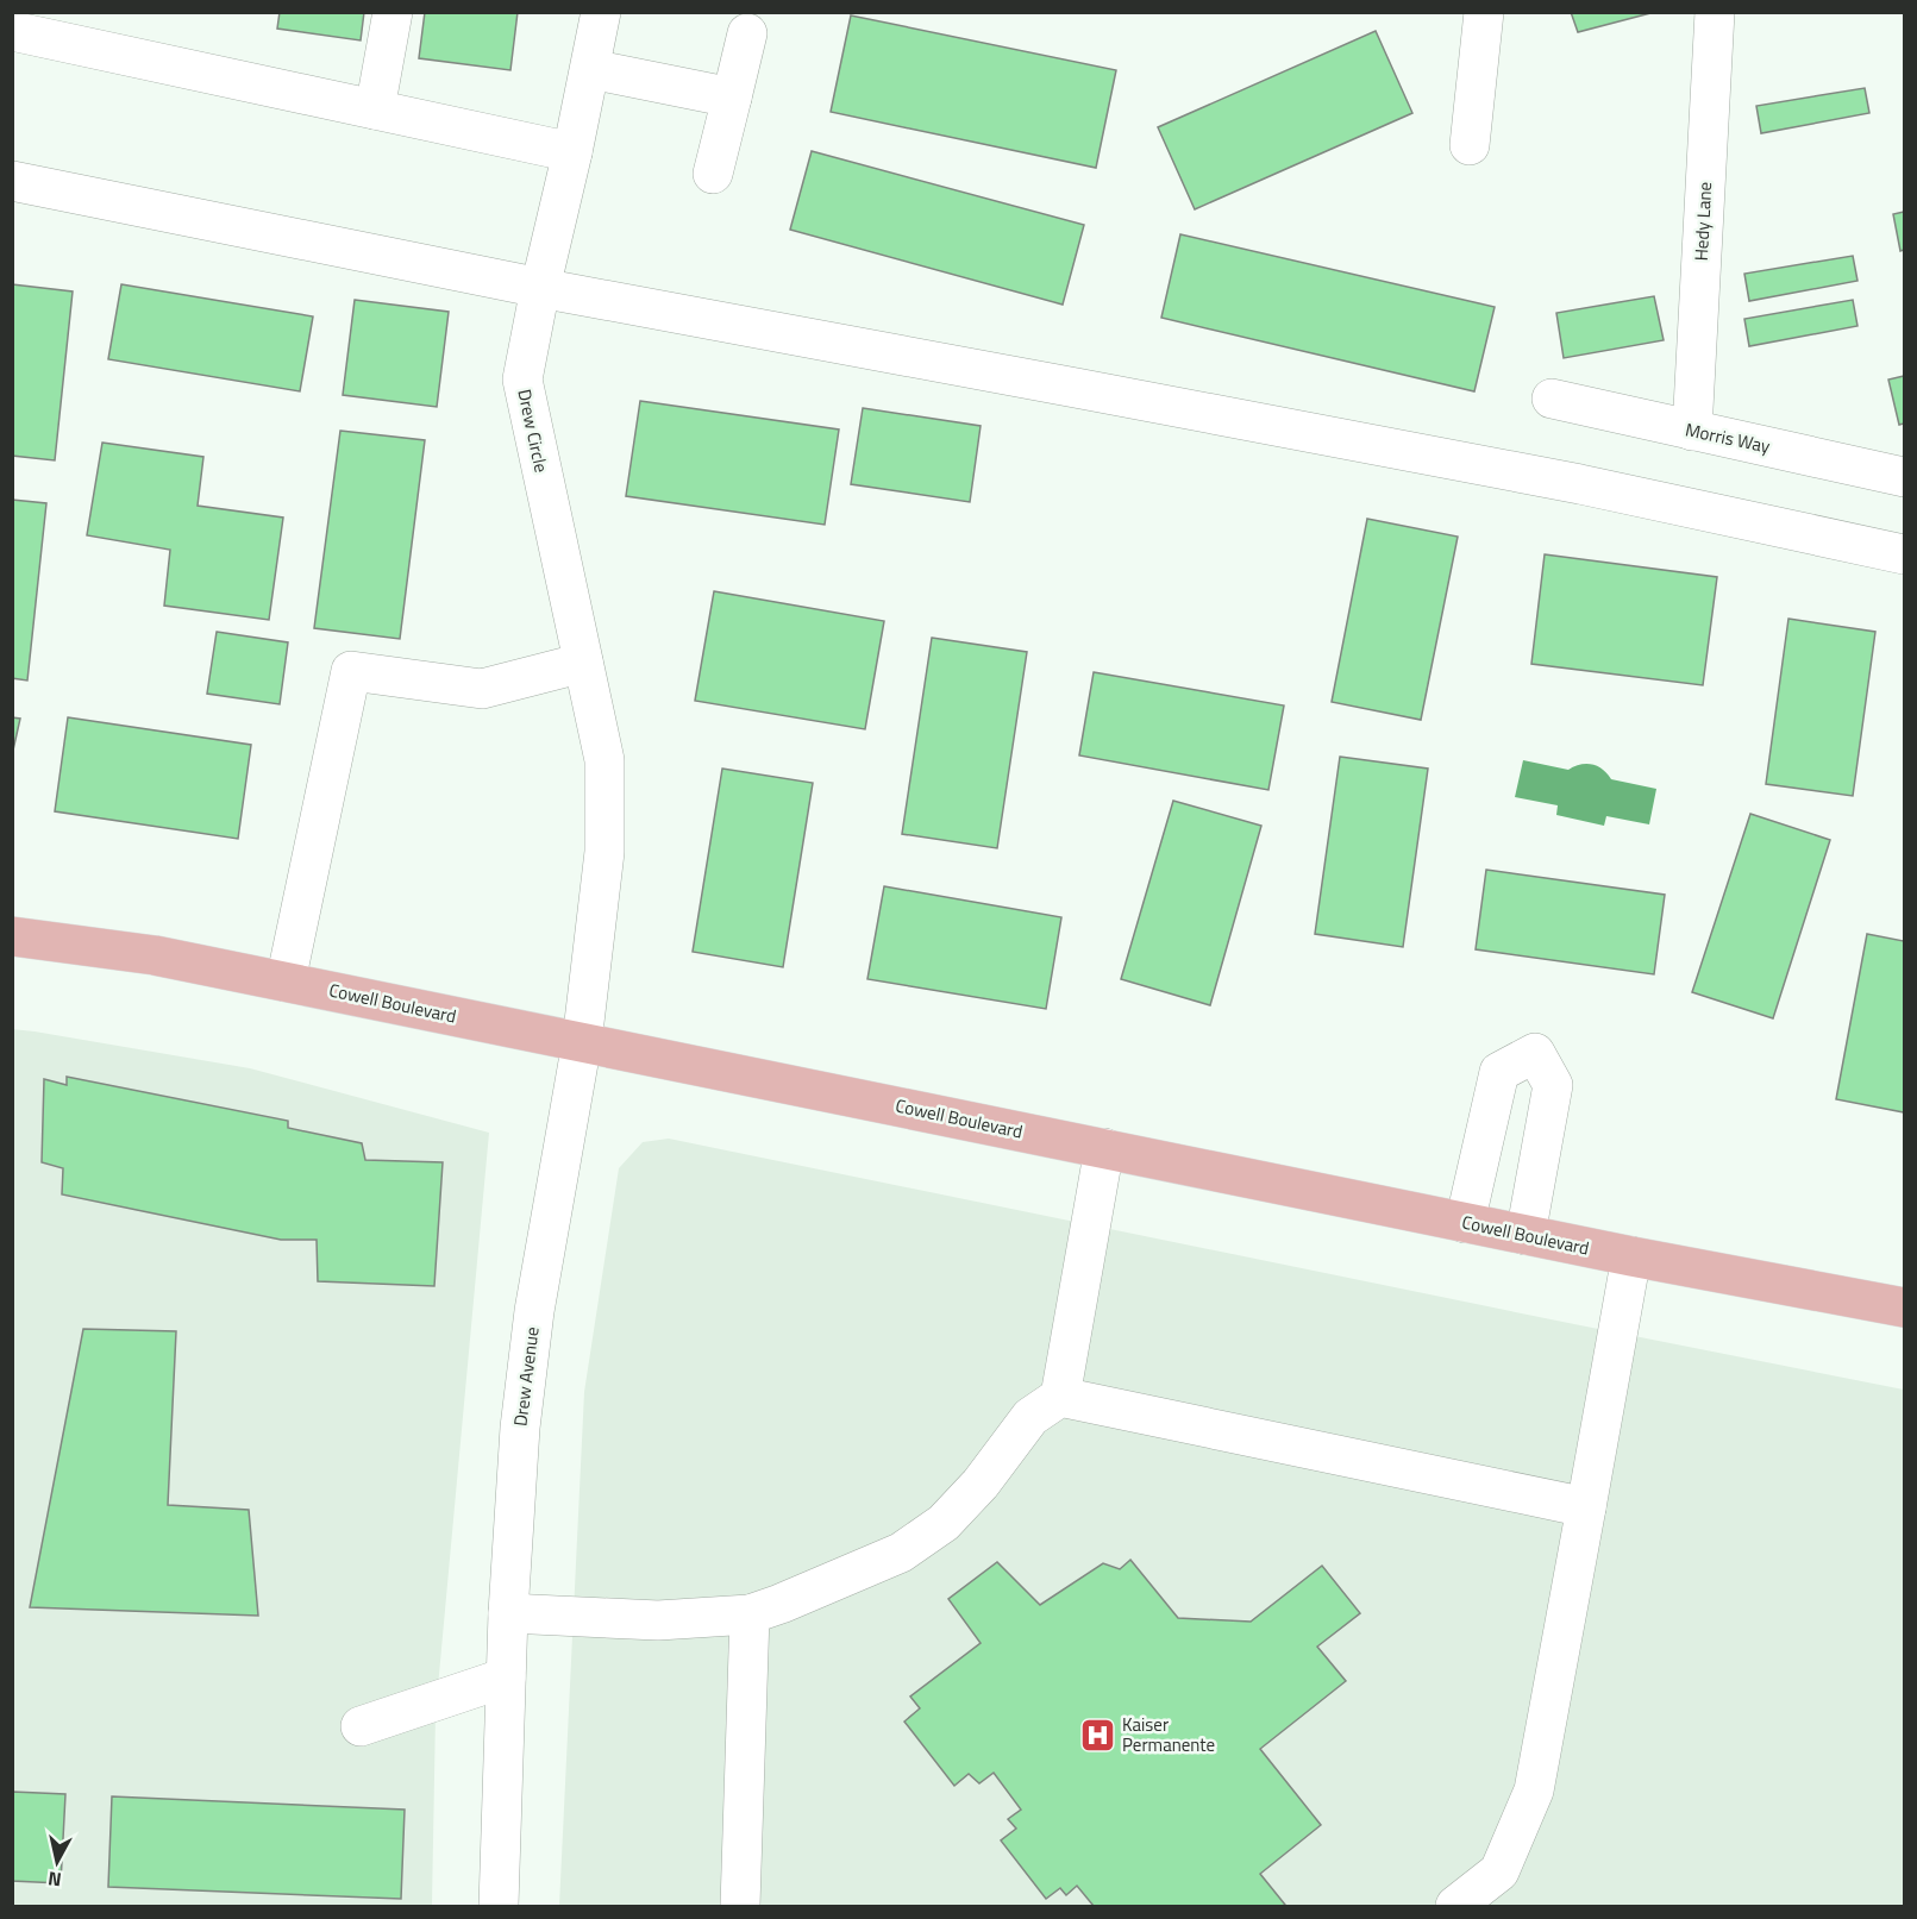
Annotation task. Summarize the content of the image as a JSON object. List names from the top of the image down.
{
  "streets": {
    "main road": ["Cowell Boulevard"],
    "street": [
      "Hedy Lane",
      "Drew Circle",
      "Morris Way",
      "Drew Avenue"
    ]
  },
  "crossings": [
    ["Hedy Lane", "Morris Way"],
    ["Drew Circle", "Drew Avenue"],
    ["Cowell Boulevard", "Drew Avenue"]
  ],
  "places": {
    "hospital": ["Kaiser Permanente"]
  },
  "north": "bottom"
}
